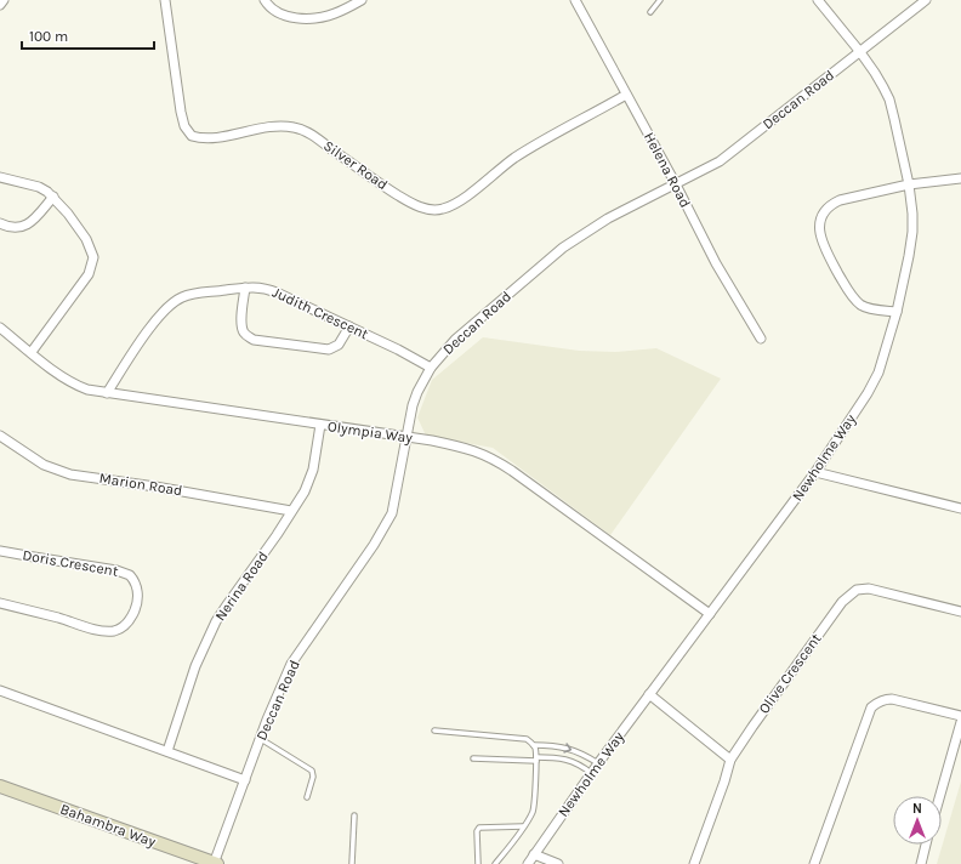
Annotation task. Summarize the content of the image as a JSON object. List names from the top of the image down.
{
  "streets": {
    "street": [
      "Deccan Road",
      "Silver Road",
      "Helena Road",
      "Judith Crescent",
      "Olympia Way",
      "Newholme Way",
      "Marion Road",
      "Doris Crescent",
      "Nerina Road",
      "Olive Crescent",
      "Bahambra Way"
    ]
  },
  "crossings": [
    ["Deccan Road", "Helena Road"],
    ["Deccan Road", "Judith Crescent"],
    ["Deccan Road", "Olympia Way"],
    ["Deccan Road", "Newholme Way"],
    ["Deccan Road", "Bahambra Way"],
    ["Silver Road", "Helena Road"],
    ["Judith Crescent", "Olympia Way"],
    ["Olympia Way", "Newholme Way"],
    ["Olympia Way", "Nerina Road"],
    ["Marion Road", "Nerina Road"]
  ],
  "scale_bar": "100 m",
  "north": "top"
}
